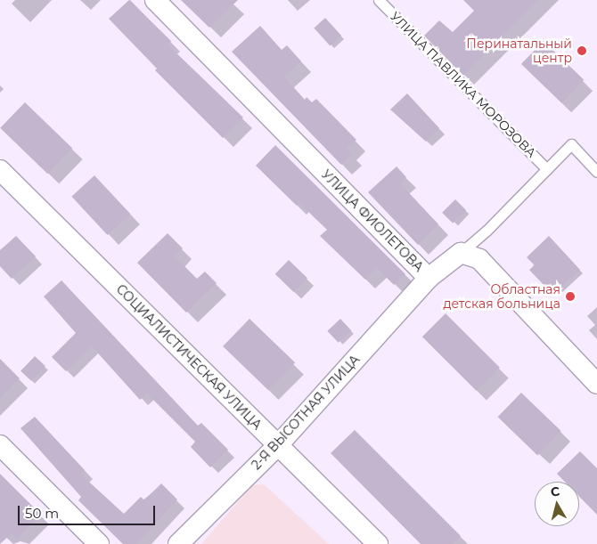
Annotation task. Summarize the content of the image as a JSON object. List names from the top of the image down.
{
  "streets": {
    "street": ["УЛИЦА ФИОЛЕТОВА", "СОЦИАЛИСТИЧЕСКАЯ УЛИЦА", "2-Я ВЫСОТНАЯ УЛИЦА"],
    "lane": ["УЛИЦА ПАВЛИКА МОРОЗОВА"]
  },
  "crossings": [
    ["УЛИЦА ФИОЛЕТОВА", "2-Я ВЫСОТНАЯ УЛИЦА"],
    ["СОЦИАЛИСТИЧЕСКАЯ УЛИЦА", "2-Я ВЫСОТНАЯ УЛИЦА"]
  ],
  "places": ["Перинатальный центр", "Областная детская больница"],
  "scale_bar": "50 m",
  "north": "top"
}
